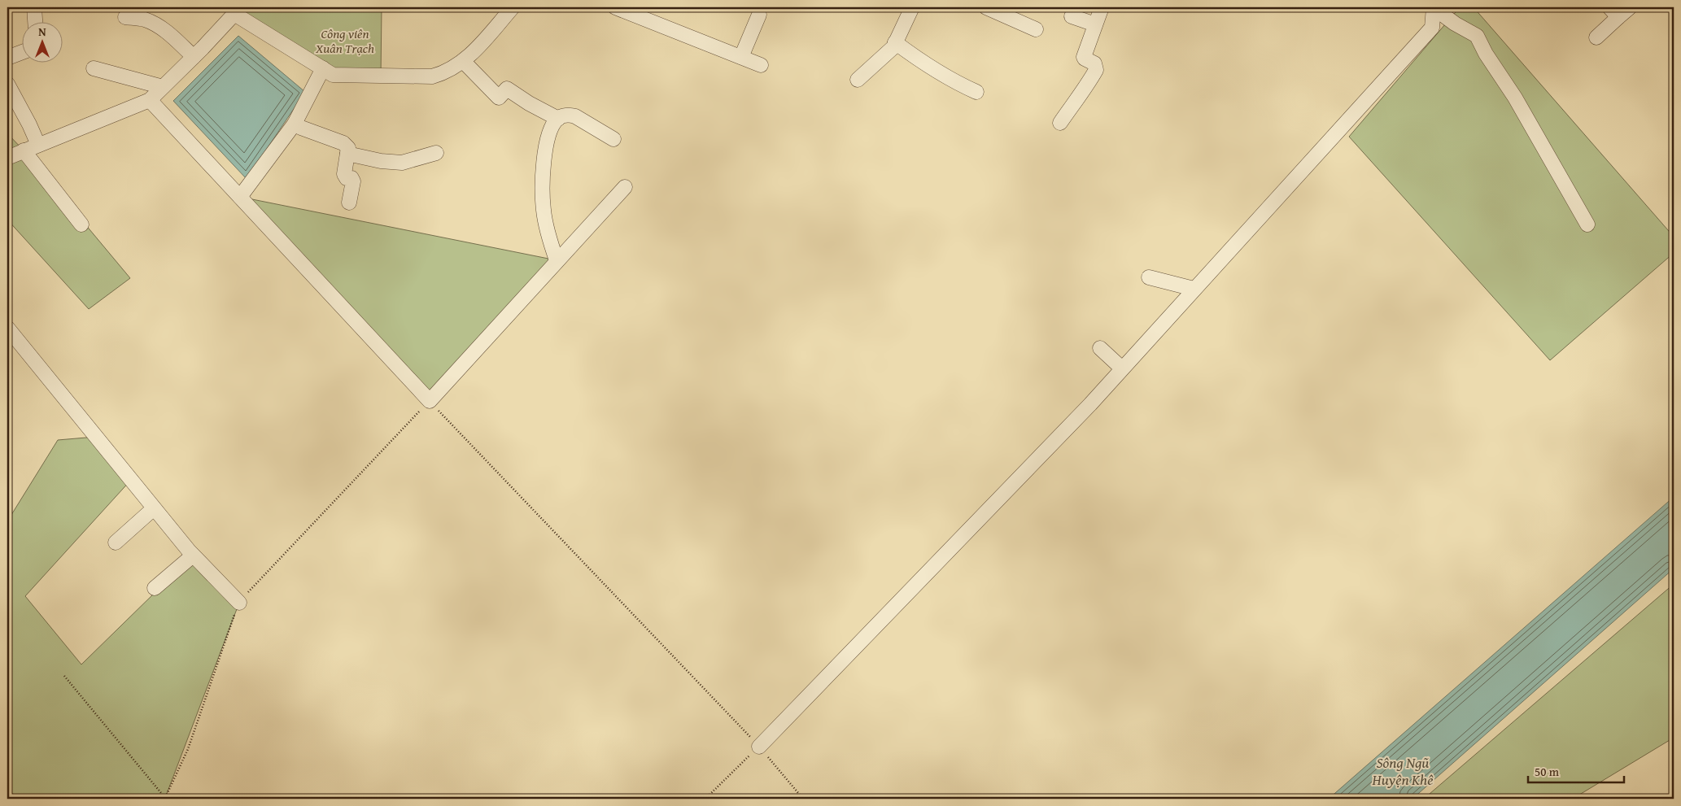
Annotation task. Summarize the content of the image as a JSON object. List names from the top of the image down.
{
  "water": ["Sông Ngũ Huyện Khê"],
  "parks": ["Công viên Xuân Trạch"],
  "scale_bar": "50 m",
  "north": "top"
}
